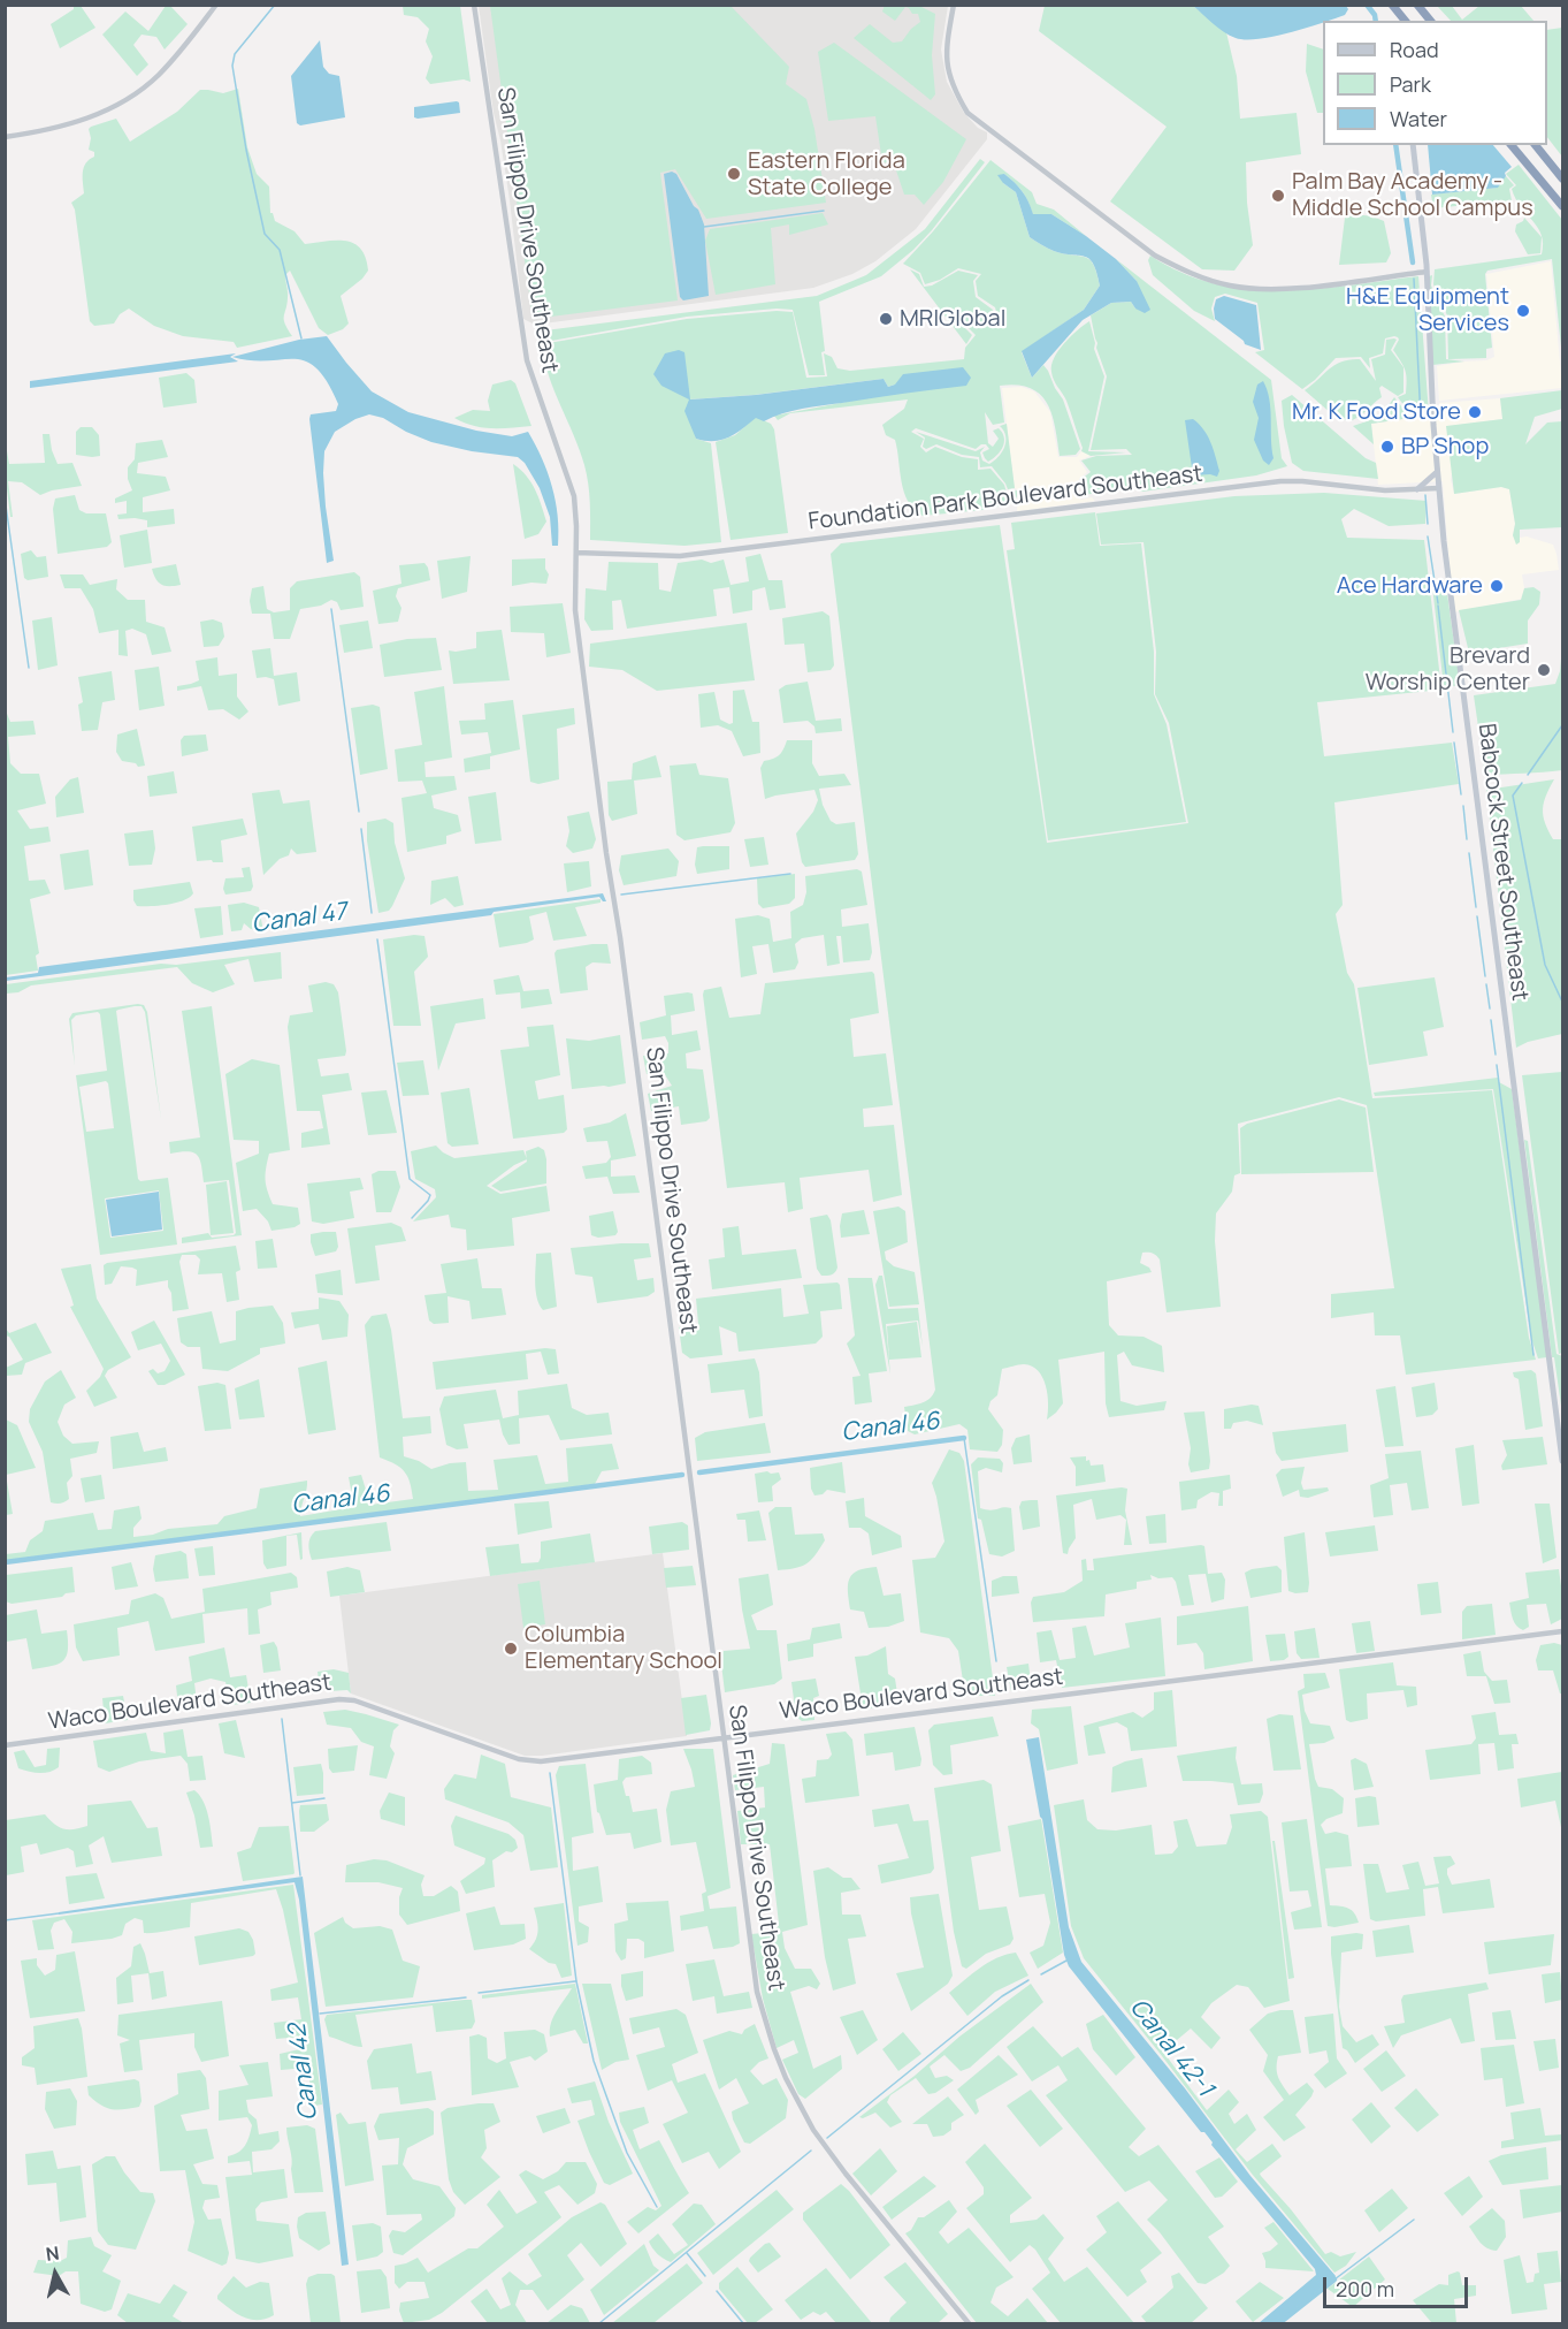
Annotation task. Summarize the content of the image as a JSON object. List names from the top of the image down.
{
  "streets": {
    "main road": ["Babcock Street Southeast"],
    "street": ["San Filippo Drive Southeast", "Foundation Park Boulevard Southeast", "Waco Boulevard Southeast"]
  },
  "crossings": [
    ["San Filippo Drive Southeast", "Foundation Park Boulevard Southeast"],
    ["San Filippo Drive Southeast", "Waco Boulevard Southeast"],
    ["Foundation Park Boulevard Southeast", "Babcock Street Southeast"]
  ],
  "water": [
    "Canal 47",
    "Canal 46",
    "Canal 42-1",
    "Canal 42"
  ],
  "places": [
    "Eastern Florida State College",
    "Palm Bay Academy - Middle School Campus",
    "H&E Equipment Services",
    "MRIGlobal",
    "Mr. K Food Store",
    "BP Shop",
    "Ace Hardware",
    "Brevard Worship Center",
    "Columbia Elementary School"
  ],
  "legend": ["Road", "Park", "Water"],
  "scale_bar": "200 m",
  "north": "top"
}
